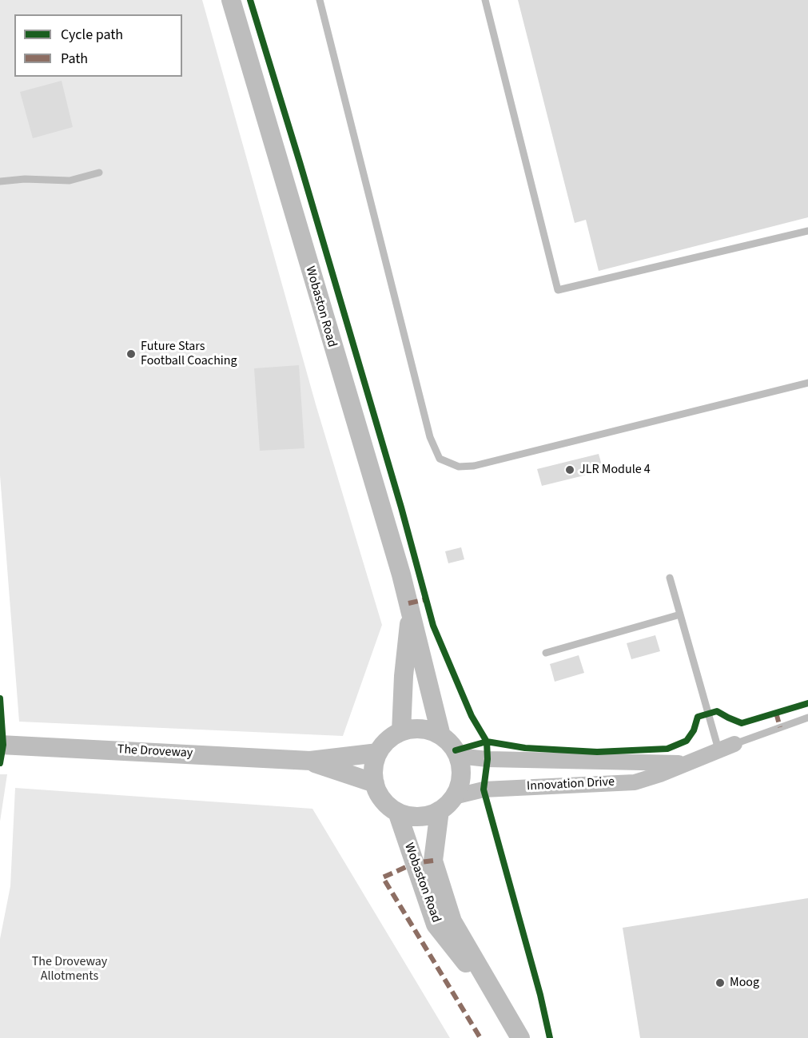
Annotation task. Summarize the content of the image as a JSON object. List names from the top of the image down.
{
  "streets": {
    "street": ["Wobaston Road", "The Droveway", "Innovation Drive"]
  },
  "crossings": [
    ["Wobaston Road", "The Droveway"],
    ["Wobaston Road", "Innovation Drive"],
    ["The Droveway", "Innovation Drive"]
  ],
  "parks": ["The Droveway Allotments"],
  "places": ["Future Stars Football Coaching", "JLR Module 4", "Moog"],
  "legend": ["Cycle path", "Path"]
}
